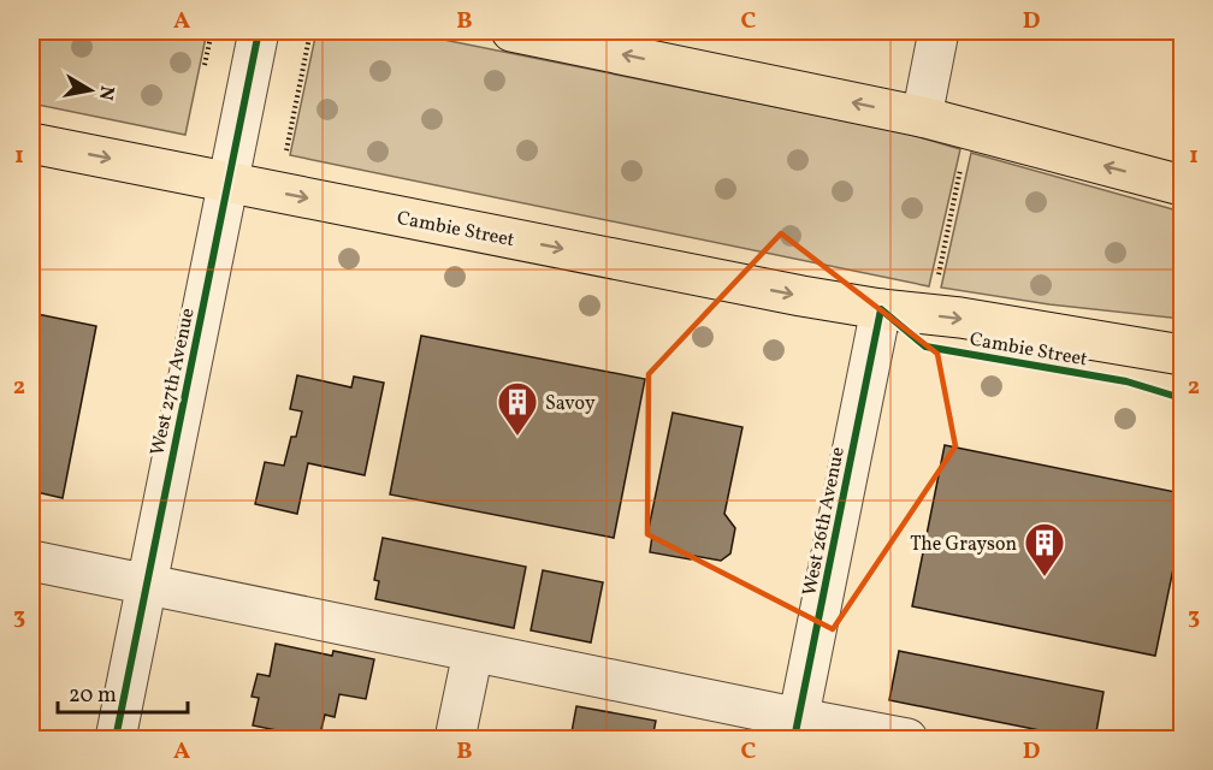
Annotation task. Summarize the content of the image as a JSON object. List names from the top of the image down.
{
  "streets": {
    "main road": ["Cambie Street"],
    "street": ["West 27th Avenue", "West 26th Avenue"]
  },
  "crossings": [
    ["Cambie Street", "West 27th Avenue"],
    ["Cambie Street", "West 26th Avenue"]
  ],
  "places": {
    "building": ["Savoy", "The Grayson"]
  },
  "scale_bar": "20 m",
  "north": "right",
  "grid": {
    "columns": [
      "A",
      "B",
      "C",
      "D"
    ],
    "rows": ["1", "2", "3"]
  }
}
